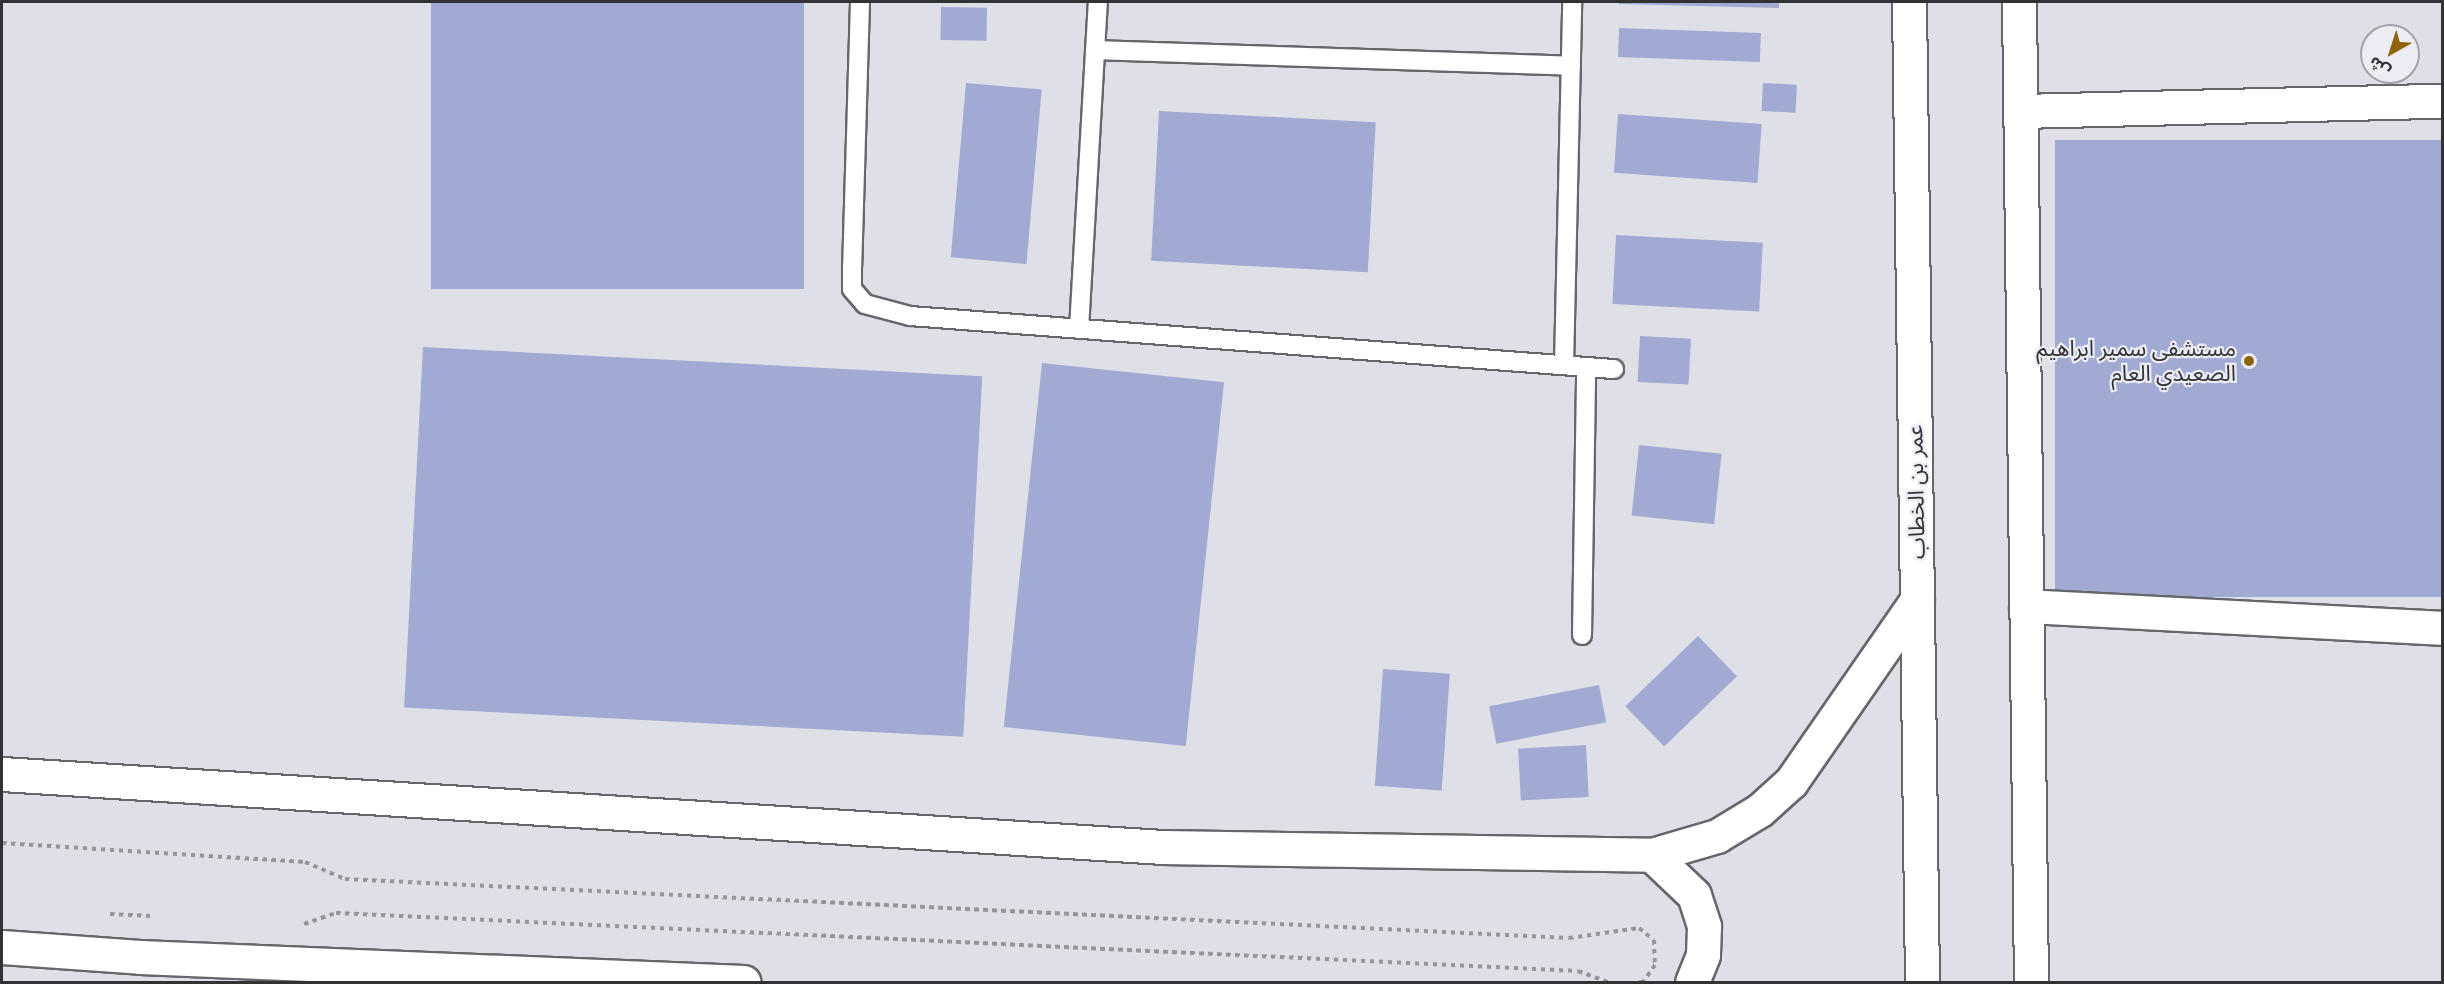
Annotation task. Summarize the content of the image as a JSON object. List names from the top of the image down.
{
  "streets": {
    "street": ["عمر بن الخطاب"]
  },
  "places": ["مستشفى سمير ابراهيم الصعيدي العام"],
  "north": "bottom left"
}
